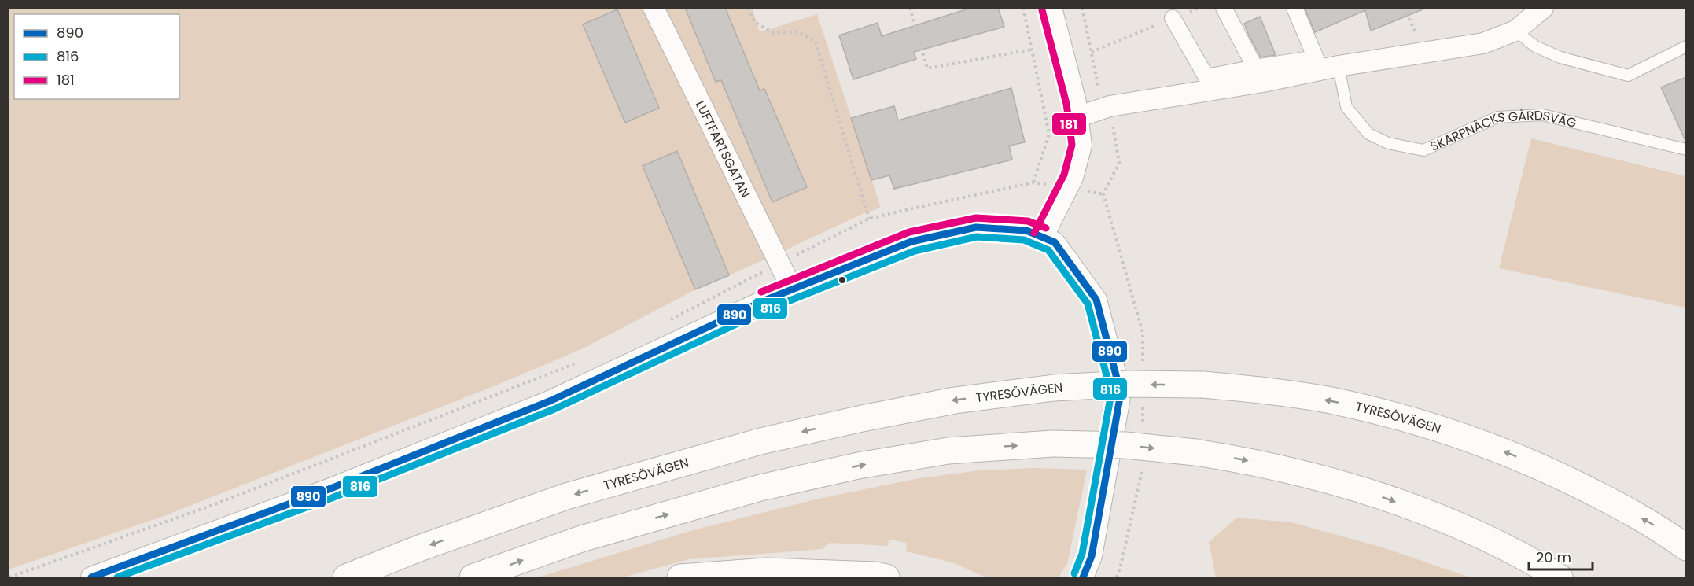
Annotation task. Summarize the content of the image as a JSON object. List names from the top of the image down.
{
  "streets": {
    "main road": ["TYRESÖVÄGEN"],
    "street": ["LUFTFARTSGATAN"],
    "lane": ["SKARPNÄCKS GÅRDSVÄG"]
  },
  "lines": ["transit line 181", "transit line 890", "transit line 816"],
  "legend": ["890", "816", "181"],
  "scale_bar": "20 m"
}
